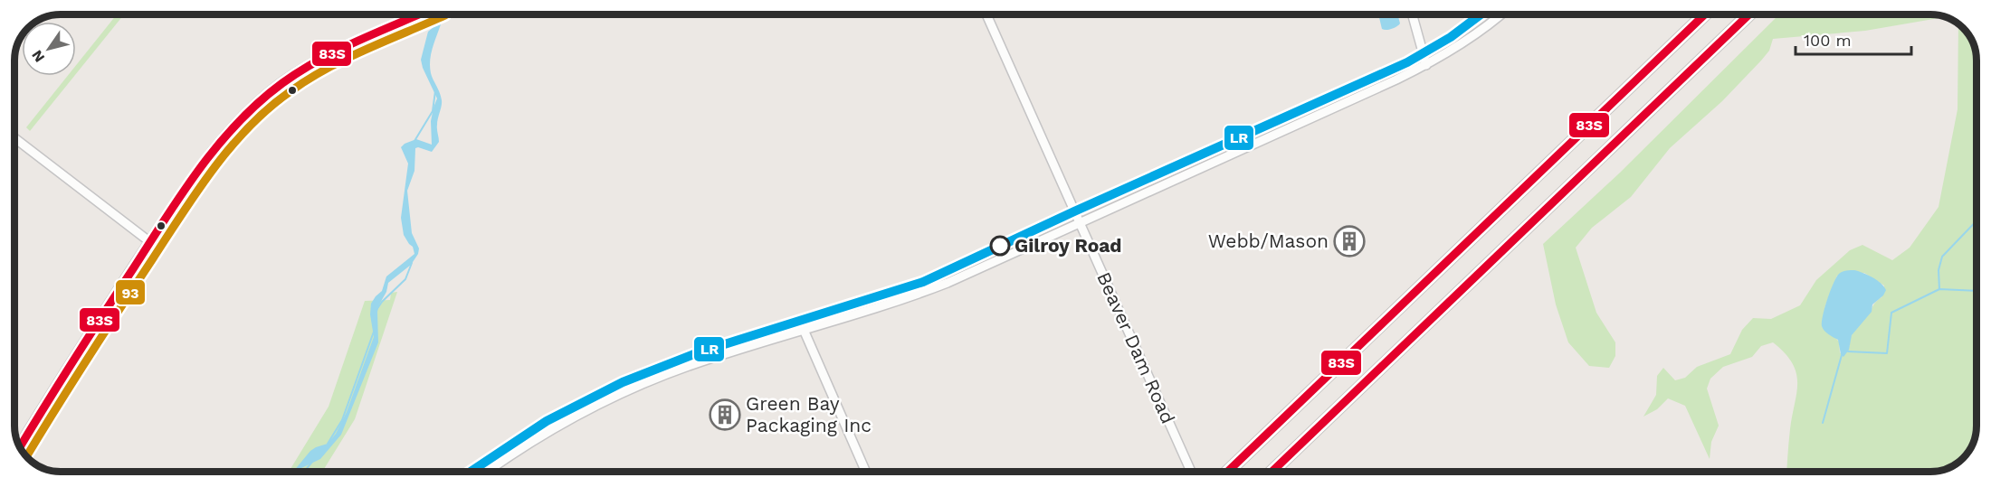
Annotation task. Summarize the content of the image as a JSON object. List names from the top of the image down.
{
  "streets": {
    "street": ["Beaver Dam Road"]
  },
  "places": {
    "building": ["Webb/Mason", "Green Bay Packaging Inc"],
    "other": ["Gilroy Road"]
  },
  "lines": ["transit line LR", "transit line 83S", "transit line 93"],
  "scale_bar": "100 m",
  "north": "bottom left"
}
